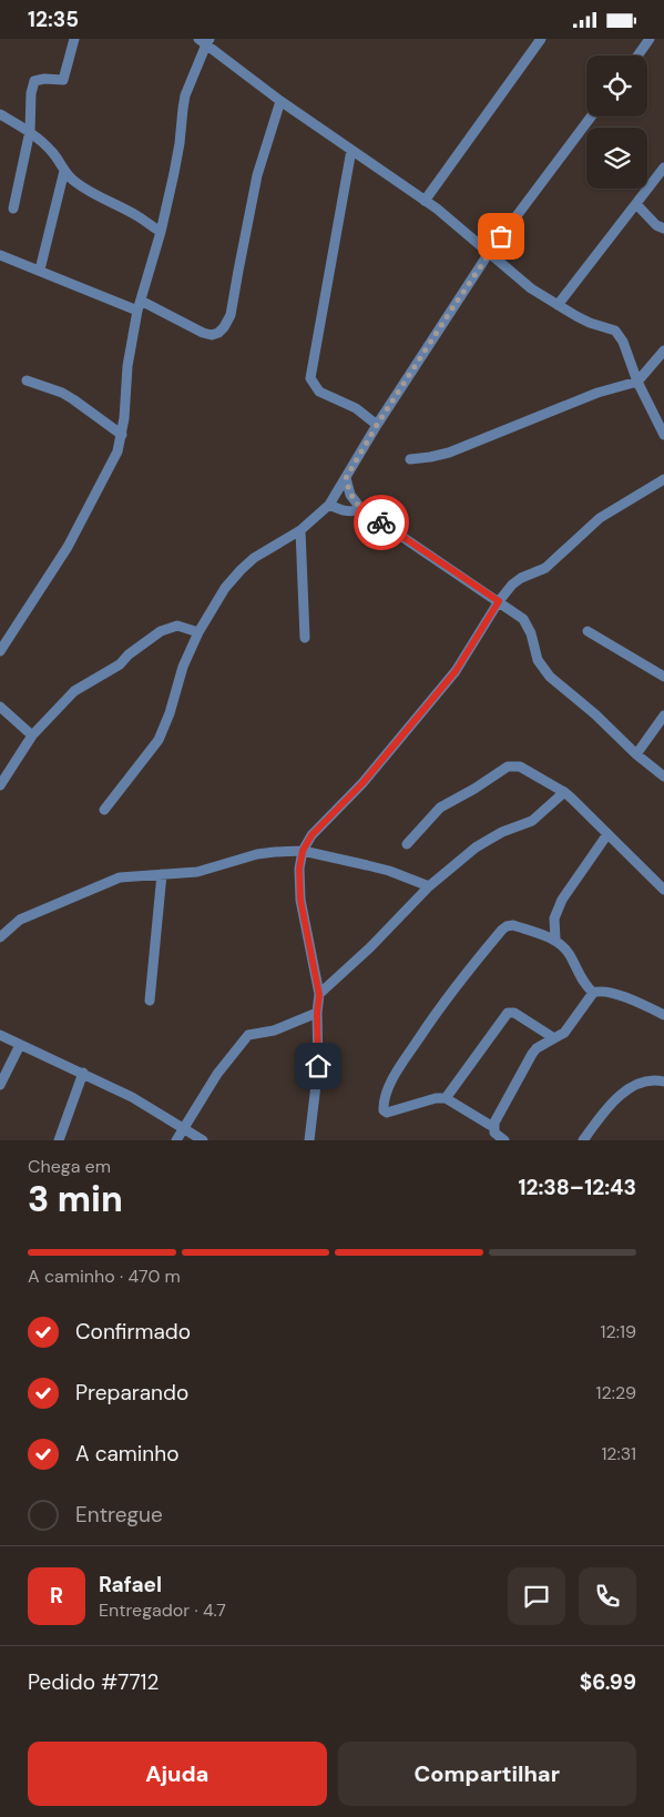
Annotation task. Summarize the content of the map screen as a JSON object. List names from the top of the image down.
{
  "page": {
    "status": "12:35",
    "heading": ["3 min", "Chega em", "12:38–12:43"],
    "panel": [
      "Rafael",
      "Entregador · 4.7",
      "Pedido #7712",
      "$6.99"
    ],
    "bar": "A caminho · 470 m",
    "list": [
      ["Confirmado", "12:19"],
      ["Preparando", "12:29"],
      ["A caminho", "12:31"],
      "Entregue"
    ],
    "round": "R",
    "buttons": ["Ajuda", "Compartilhar"]
  }
}
